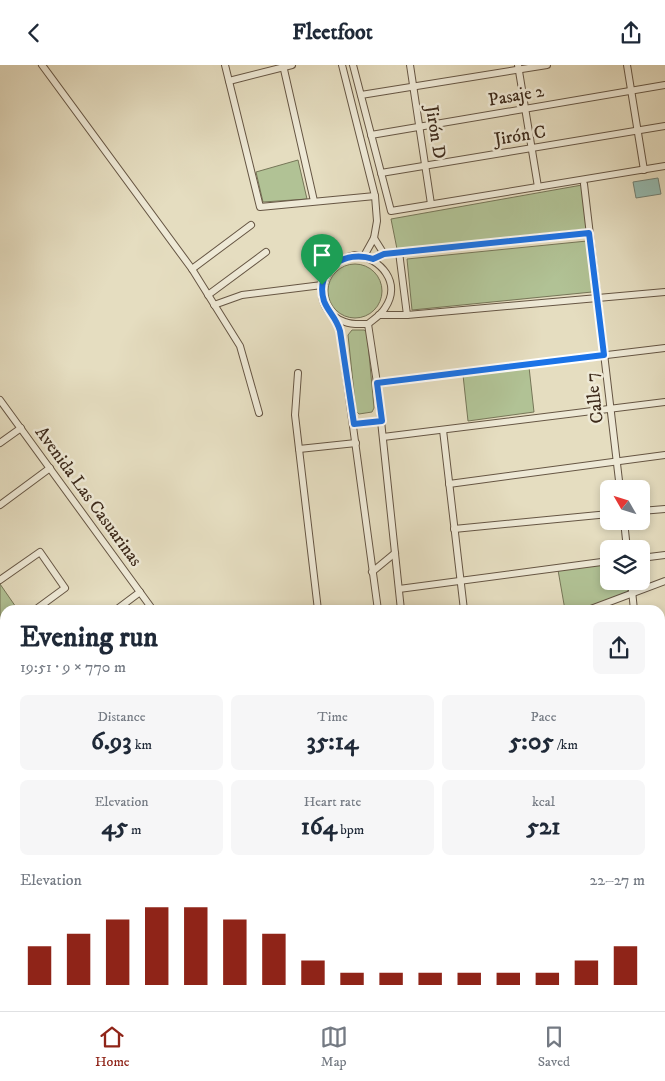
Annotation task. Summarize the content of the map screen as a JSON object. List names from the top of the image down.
{
  "streets": {
    "street": [
      "Pasaje 2",
      "Jirón D",
      "Jirón C",
      "Calle 7",
      "Avenida Las Casuarinas"
    ]
  },
  "crossings": [
    ["Pasaje 2", "Jirón D"],
    ["Jirón D", "Jirón C"]
  ],
  "north": "top left",
  "page": {
    "header": "Fleetfoot",
    "heading": ["Evening run", "19:51 · 9 × 770 m"],
    "stats": [
      ["Distance", "6.93 km"],
      ["Time", "35:14"],
      ["Pace", "5:05 /km"],
      ["Elevation", "45 m"],
      ["Heart rate", "164 bpm"],
      ["kcal", "521"]
    ],
    "chart": ["Elevation", "22–27 m"],
    "tabs": ["Home", "Map", "Saved"]
  }
}
